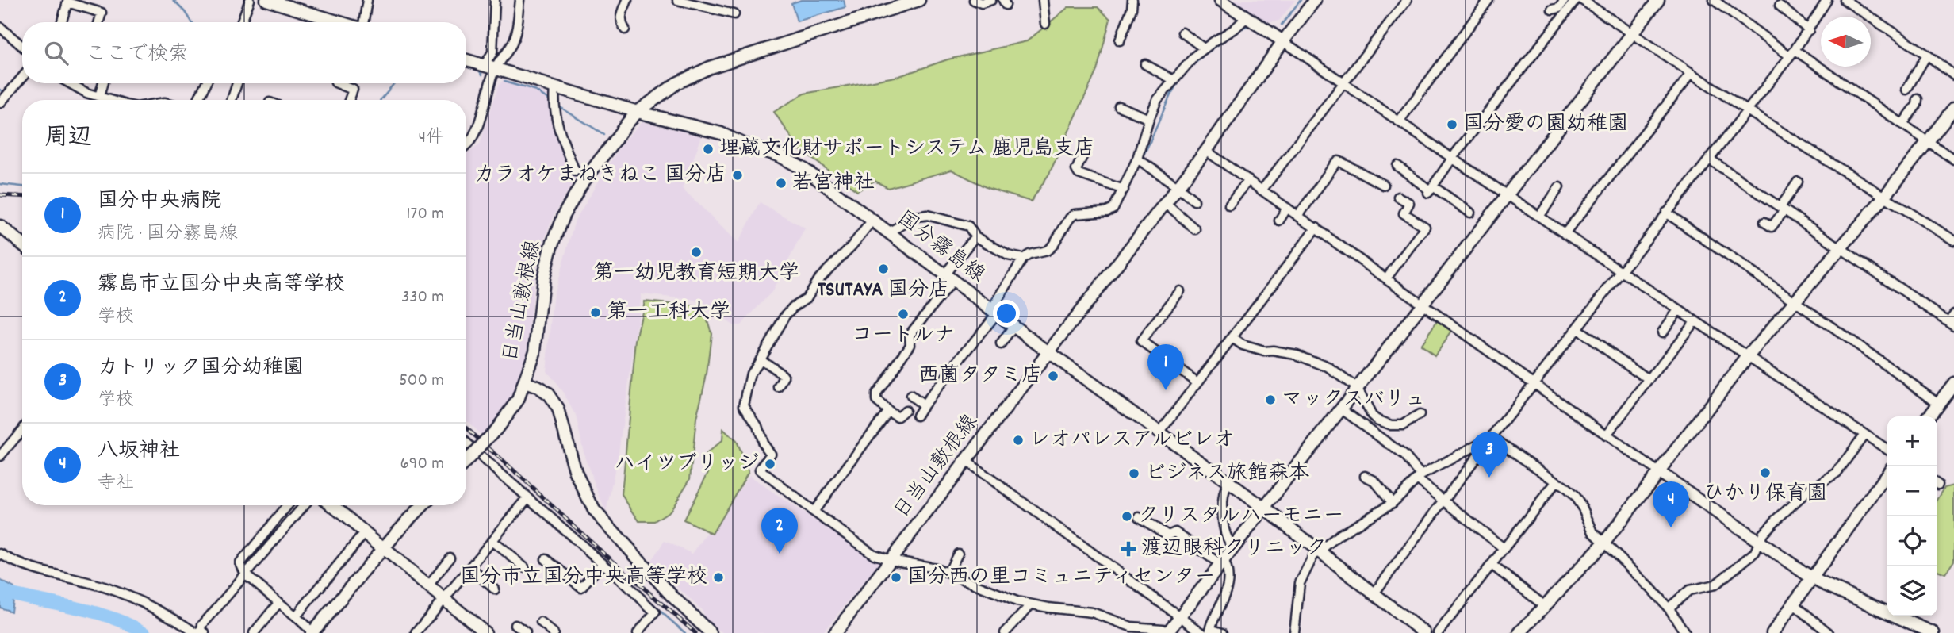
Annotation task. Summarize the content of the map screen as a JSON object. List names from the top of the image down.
{
  "streets": {
    "street": ["国分霧島線", "日当山敷根線"]
  },
  "crossings": [
    ["国分霧島線", "日当山敷根線"]
  ],
  "places": {
    "other": [
      "国分愛の園幼稚園",
      "埋蔵文化財サポートシステム 鹿児島支店",
      "カラオケまねきねこ 国分店",
      "若宮神社",
      "第一幼児教育短期大学",
      "TSUTAYA 国分店",
      "第一工科大学",
      "コートルナ",
      "西薗タタミ店",
      "マックスバリュ",
      "レオパレスアルビレオ",
      "ハイツブリッジ",
      "ひかり保育園",
      "ビジネス旅館森本",
      "クリスタルハーモニー",
      "国分市立国分中央高等学校",
      "国分西の里コミュニティセンター"
    ],
    "health": ["渡辺眼科クリニック"]
  },
  "north": "left",
  "page": {
    "search": "ここで検索",
    "heading": ["周辺", "4件"],
    "list": [
      {
        "mark": "1",
        "name": "国分中央病院",
        "note": "病院 · 国分霧島線",
        "value": "170 m"
      },
      {
        "mark": "2",
        "name": "霧島市立国分中央高等学校",
        "note": "学校",
        "value": "330 m"
      },
      {
        "mark": "3",
        "name": "カトリック国分幼稚園",
        "note": "学校",
        "value": "500 m"
      },
      {
        "mark": "4",
        "name": "八坂神社",
        "note": "寺社",
        "value": "690 m"
      }
    ],
    "pins": [
      "1",
      "3",
      "4",
      "2"
    ],
    "map_buttons": ["+", "−"]
  }
}
